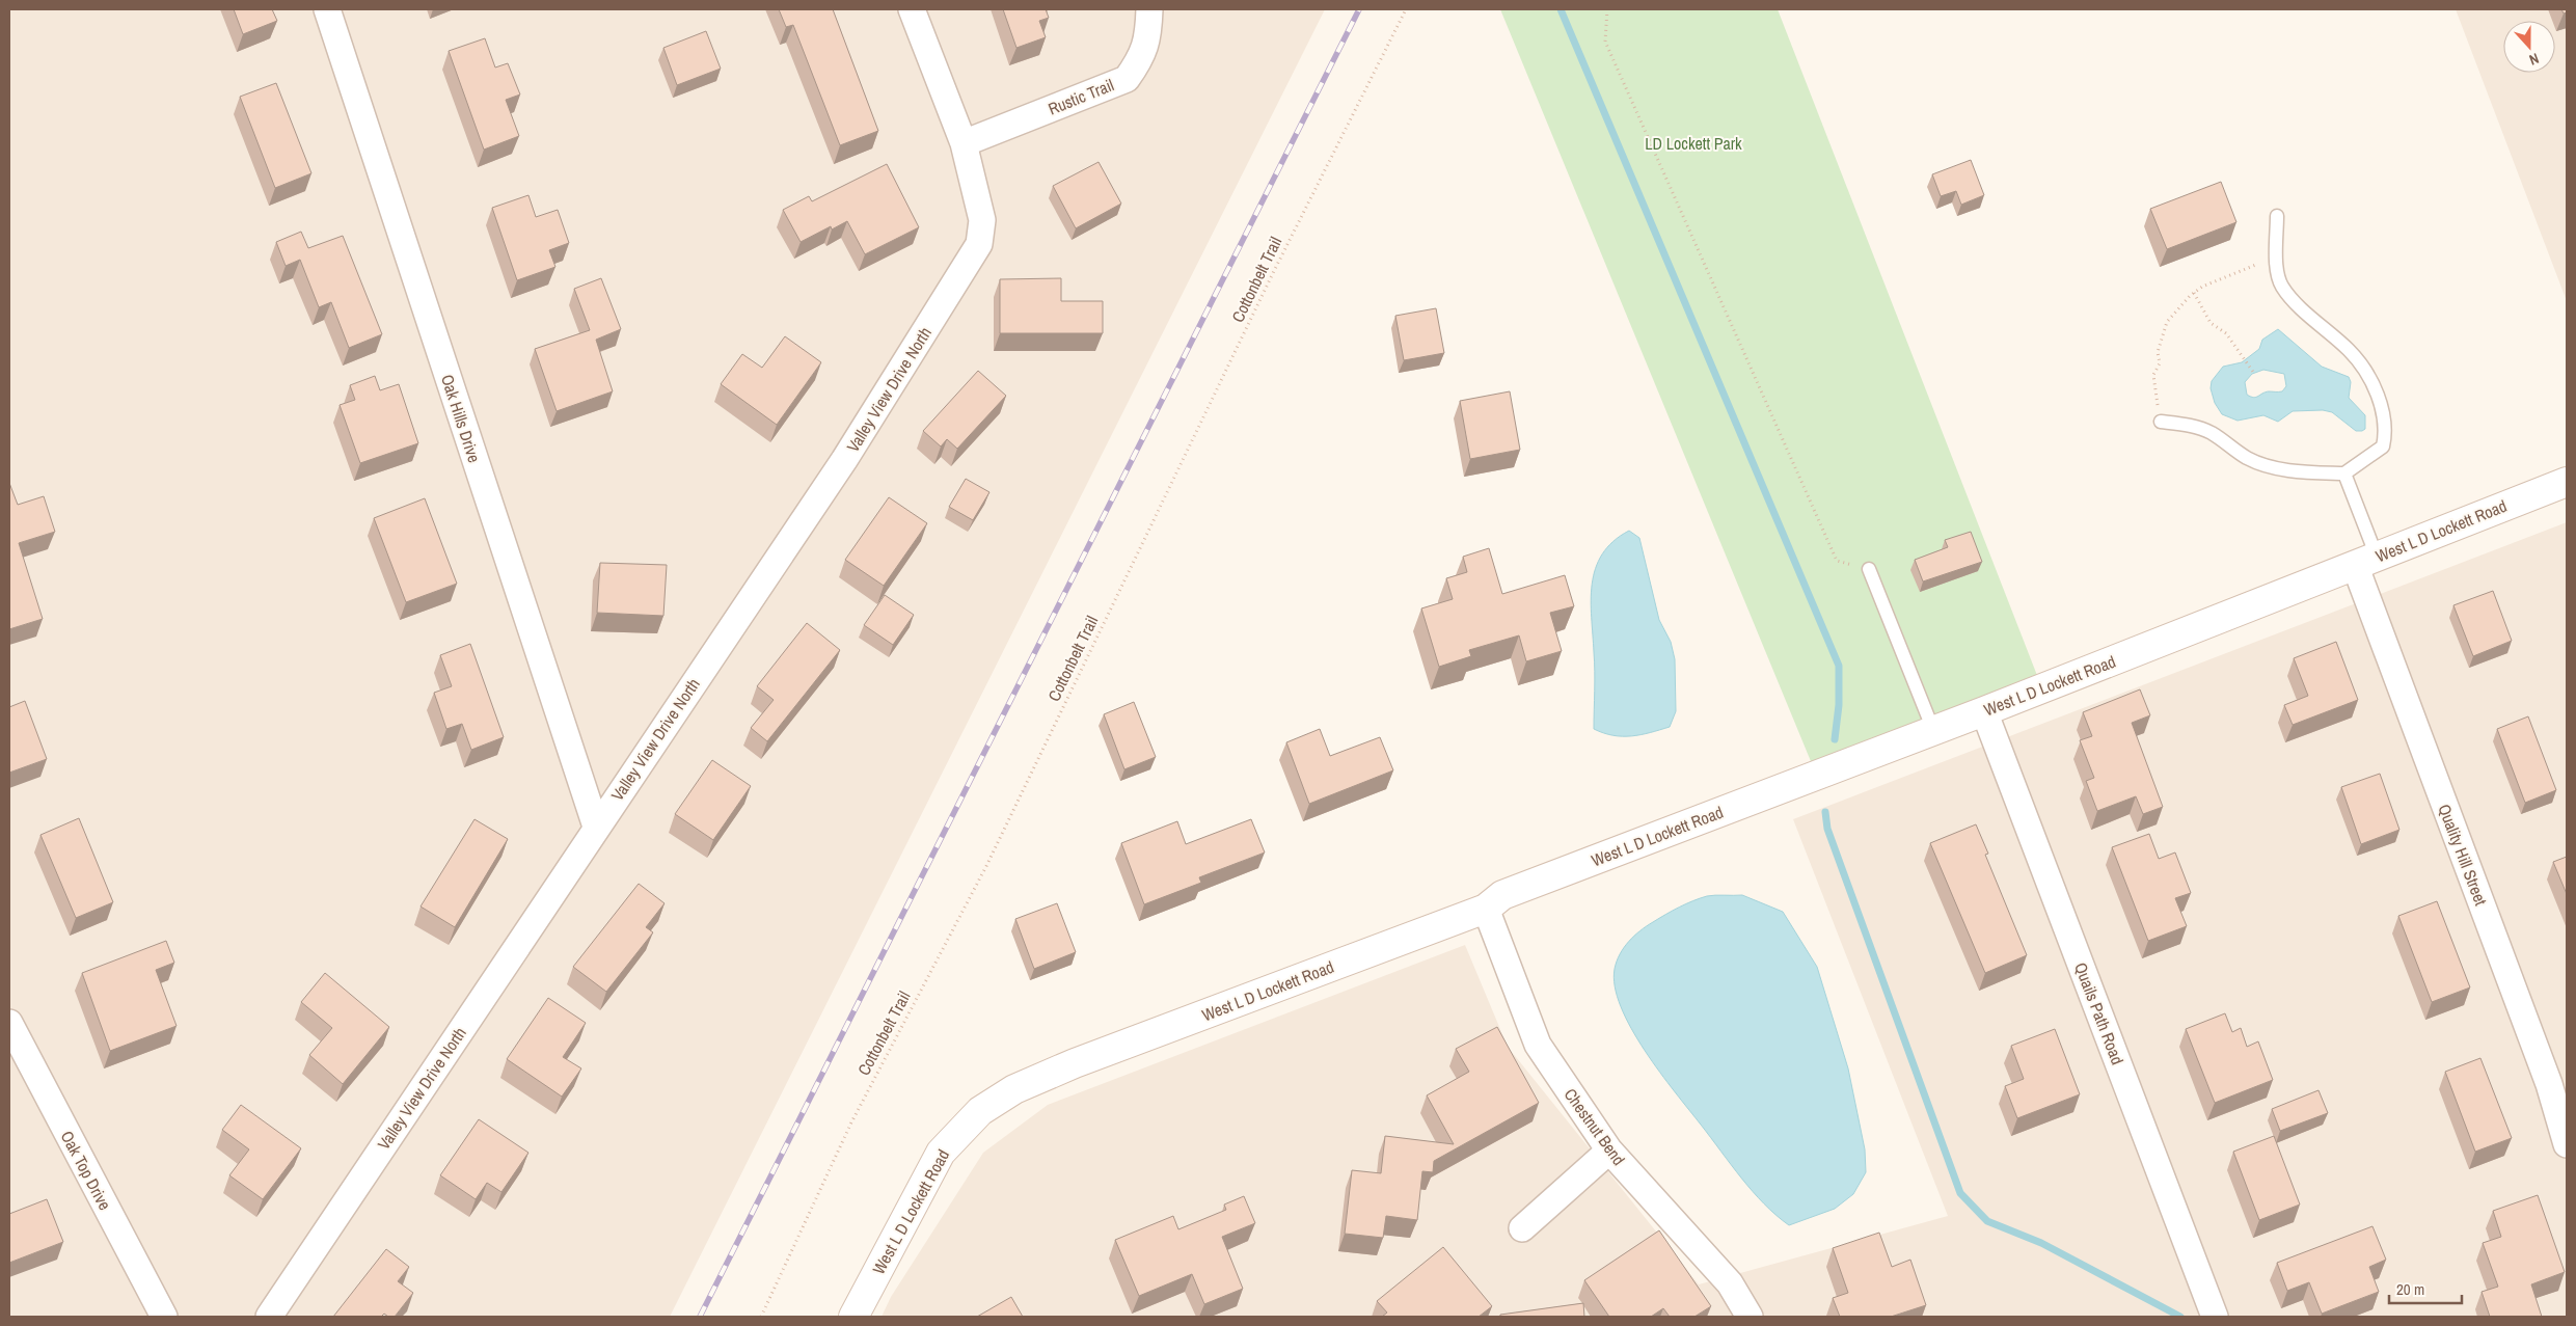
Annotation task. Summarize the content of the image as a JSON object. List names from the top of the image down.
{
  "streets": {
    "main road": ["West L D Lockett Road"],
    "street": [
      "Rustic Trail",
      "Valley View Drive North",
      "Oak Hills Drive",
      "Quality Hill Street",
      "Quails Path Road",
      "Chestnut Bend",
      "Oak Top Drive"
    ],
    "path": ["Cottonbelt Trail"]
  },
  "crossings": [
    ["Rustic Trail", "Valley View Drive North"],
    ["Valley View Drive North", "Oak Hills Drive"],
    ["West L D Lockett Road", "Quality Hill Street"],
    ["West L D Lockett Road", "Quails Path Road"],
    ["West L D Lockett Road", "Chestnut Bend"]
  ],
  "parks": ["LD Lockett Park"],
  "scale_bar": "20 m",
  "north": "bottom"
}
